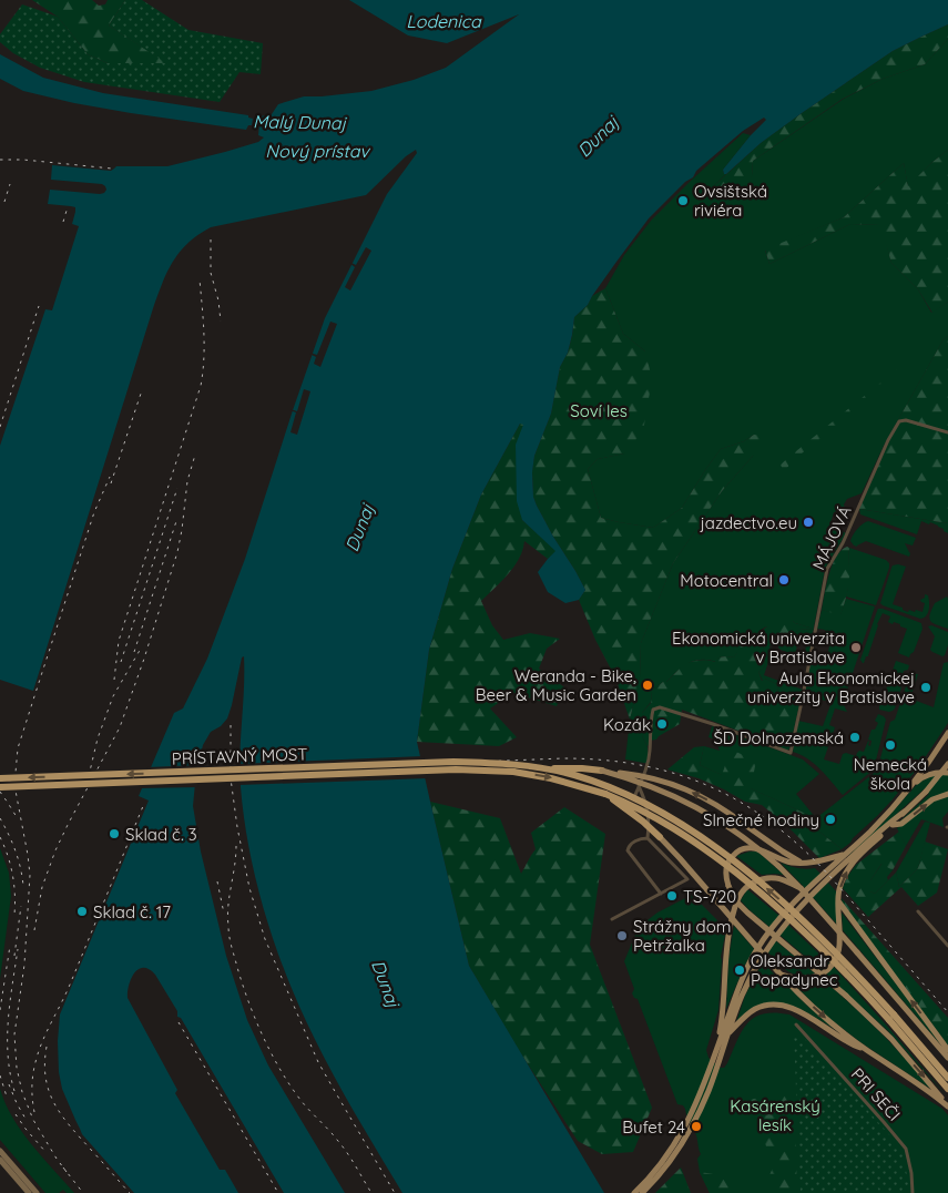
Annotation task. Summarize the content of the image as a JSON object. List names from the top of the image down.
{
  "streets": {
    "highway": ["PRÍSTAVNÝ MOST"],
    "street": ["MÁJOVÁ", "PRI SEČI"]
  },
  "water": [
    "Lodenica",
    "Malý Dunaj",
    "Dunaj",
    "Nový prístav"
  ],
  "parks": ["Soví les", "Kasárenský lesík"],
  "places": [
    "Ovsištská riviéra",
    "jazdectvo.eu",
    "Motocentral",
    "Ekonomická univerzita v Bratislave",
    "Weranda - Bike, Beer & Music Garden",
    "Aula Ekonomickej univerzity v Bratislave",
    "Kozák",
    "ŠD Dolnozemská",
    "Nemecká škola",
    "Slnečné hodiny",
    "Sklad č. 3",
    "TS-720",
    "Sklad č. 17",
    "Strážny dom Petržalka",
    "Oleksandr Popadynec",
    "Bufet 24"
  ]
}
